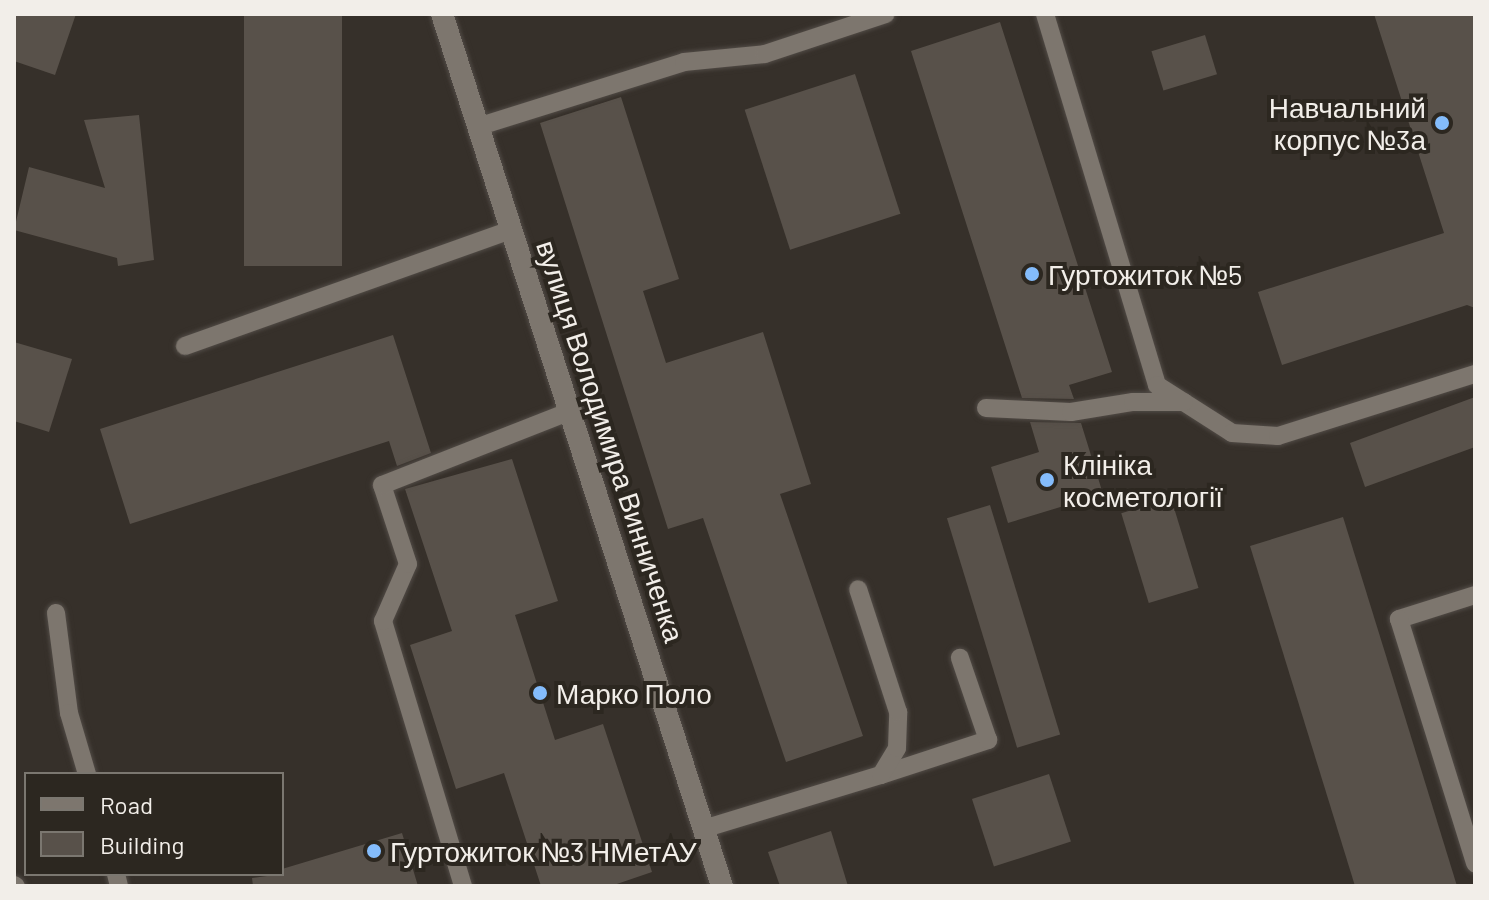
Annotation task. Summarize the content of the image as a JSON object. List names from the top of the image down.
{
  "streets": {
    "street": ["вулиця Володимира Винниченка"]
  },
  "places": [
    "Навчальний корпус №3а",
    "Гуртожиток №5",
    "Клініка косметології",
    "Марко Поло",
    "Гуртожиток №3 НМетАУ"
  ],
  "legend": ["Road", "Building"]
}
